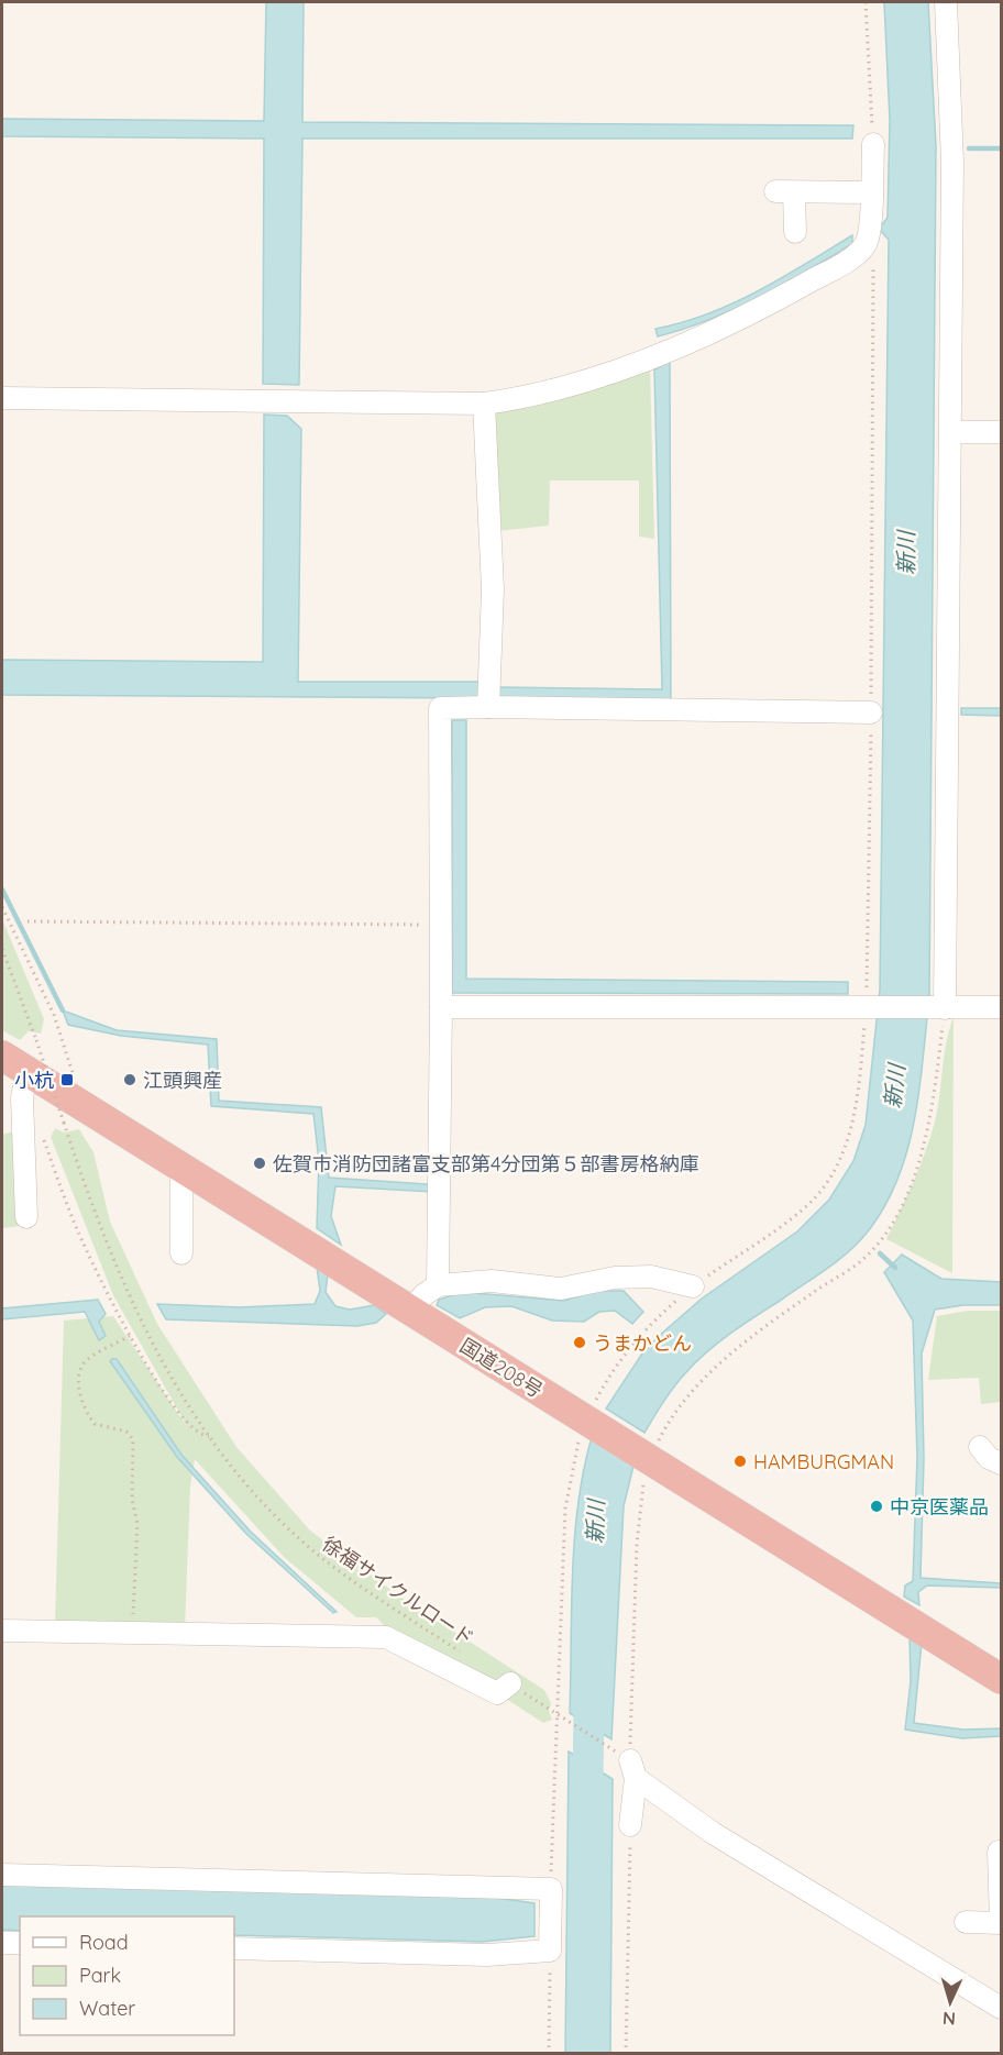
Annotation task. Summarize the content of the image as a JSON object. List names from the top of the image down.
{
  "streets": {
    "highway": ["国道208号"],
    "path": ["徐福サイクルロード"]
  },
  "water": ["新川"],
  "places": {
    "transit": ["小杭"],
    "other": [
      "江頭興産",
      "佐賀市消防団諸富支部第4分団第５部書房格納庫",
      "うまかどん",
      "HAMBURGMAN",
      "中京医薬品"
    ]
  },
  "legend": ["Road", "Park", "Water"],
  "north": "bottom"
}
